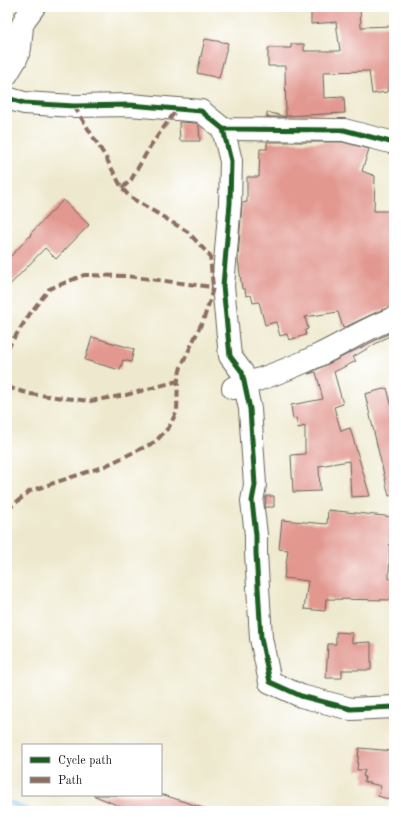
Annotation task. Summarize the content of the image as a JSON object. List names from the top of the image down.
{
  "legend": ["Cycle path", "Path"]
}
